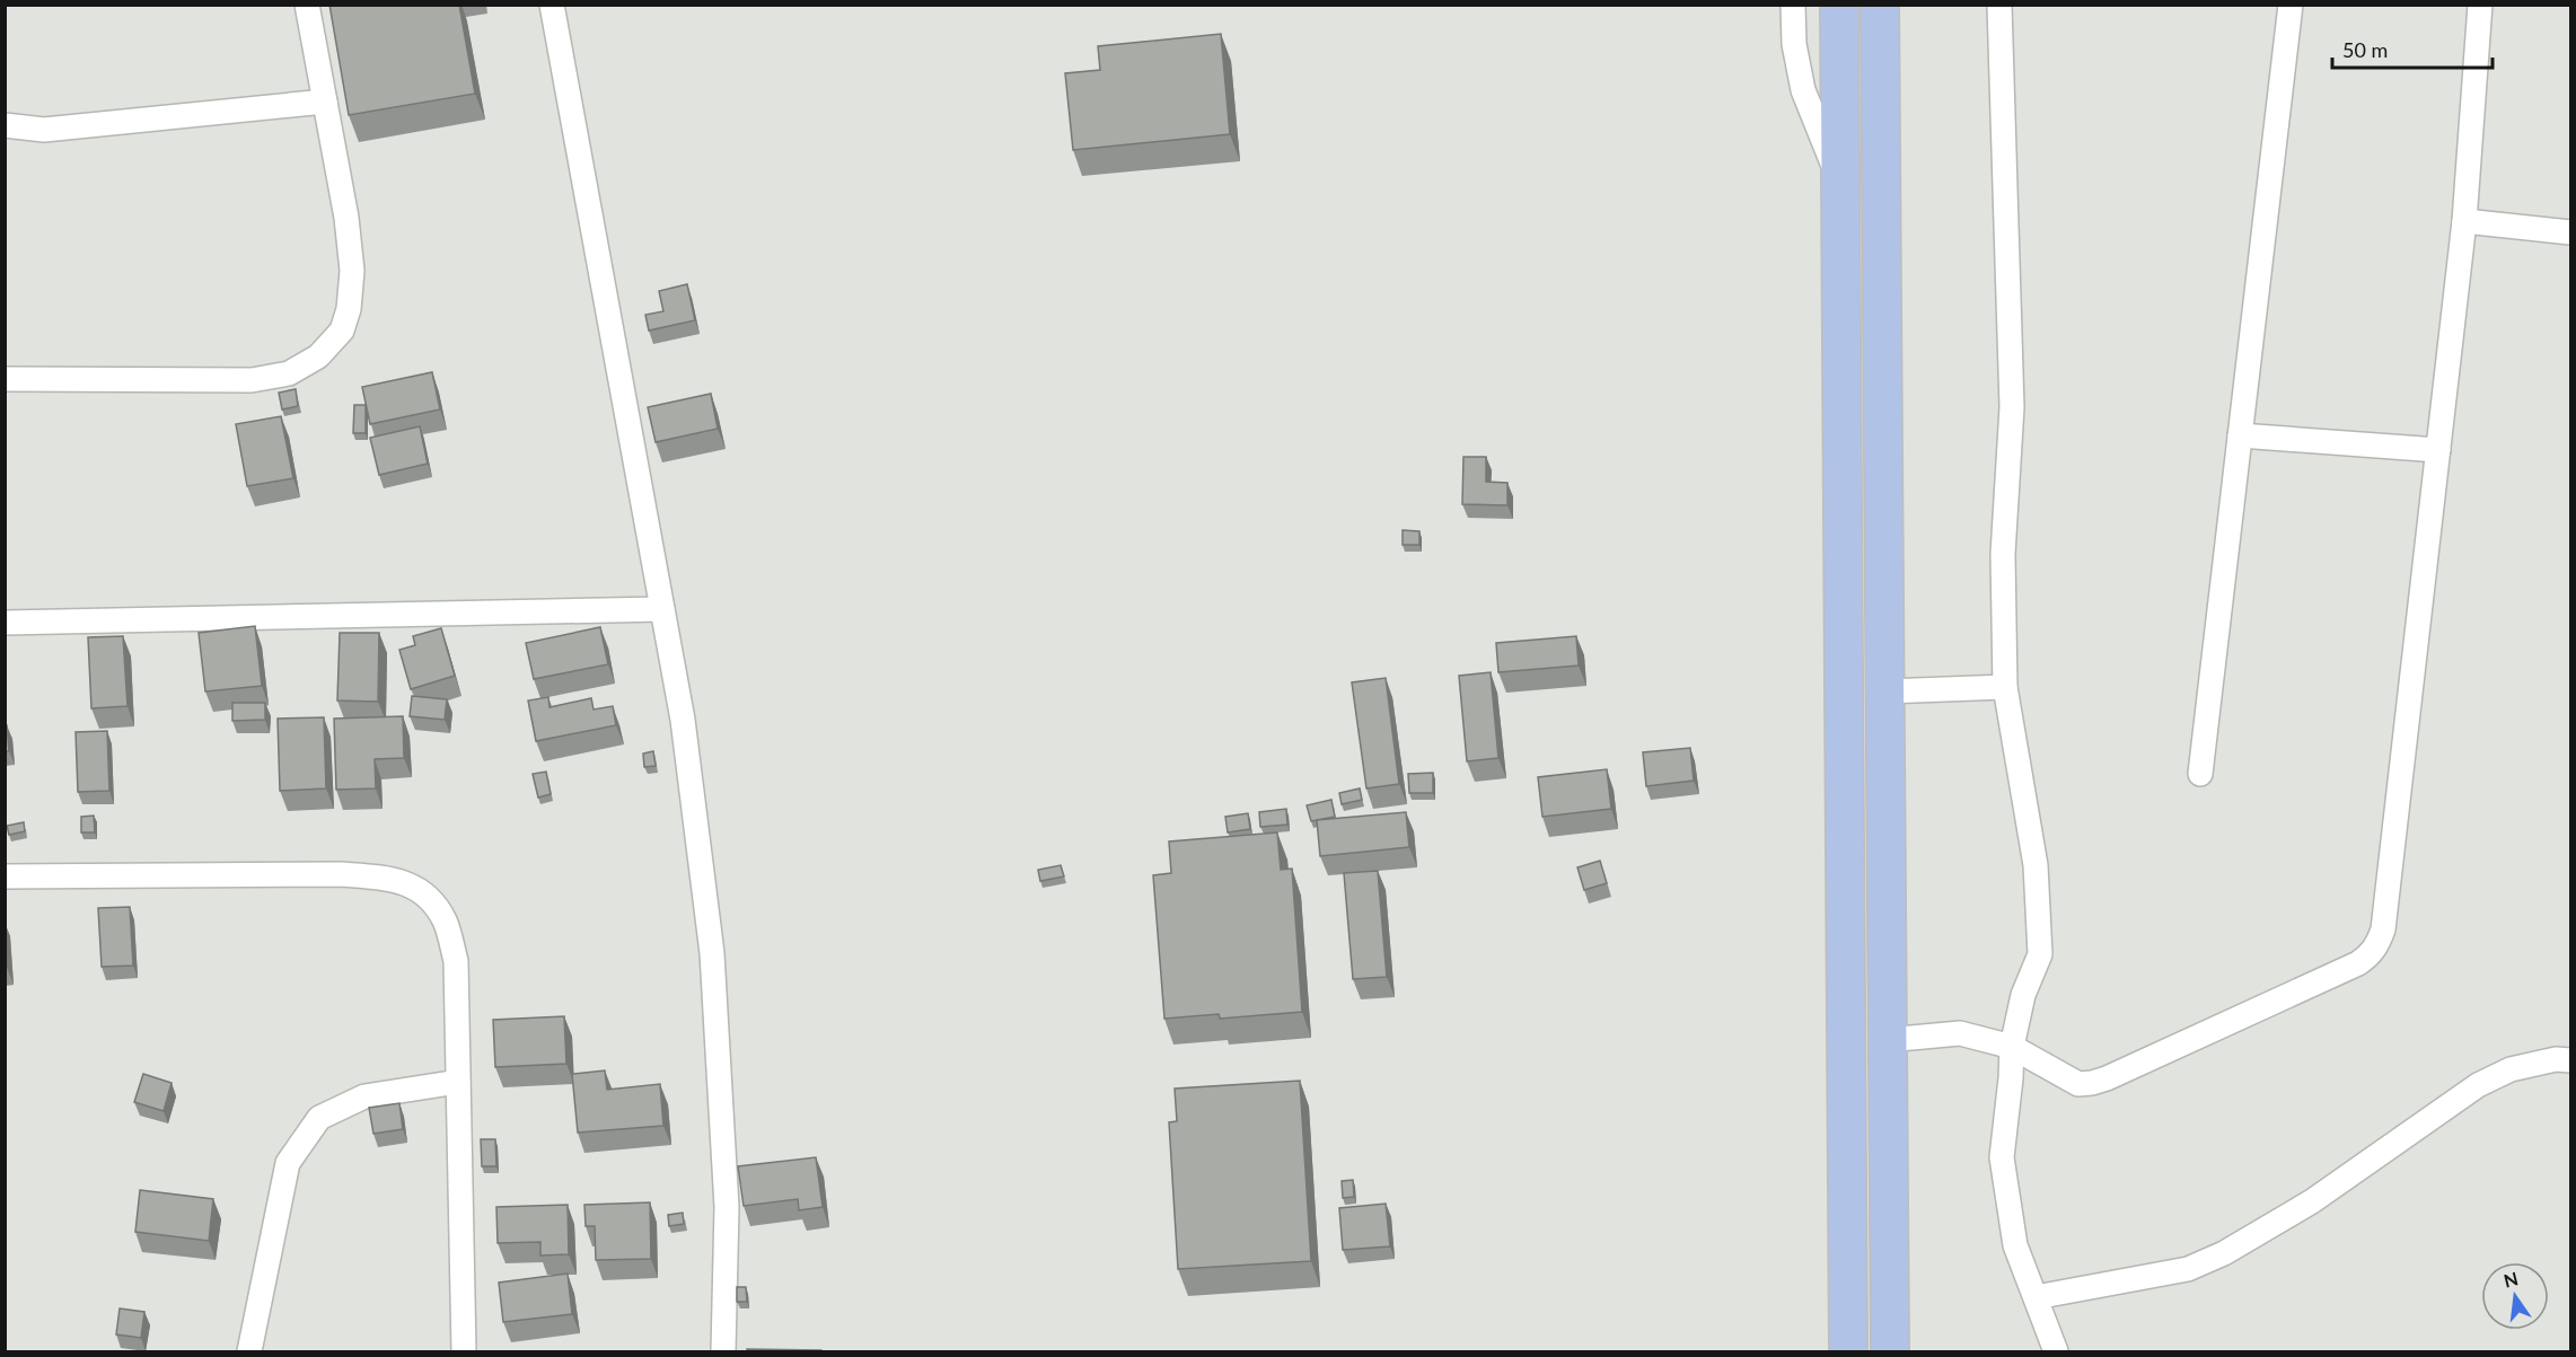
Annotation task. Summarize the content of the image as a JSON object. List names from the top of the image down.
{
  "scale_bar": "50 m",
  "north": "top"
}
